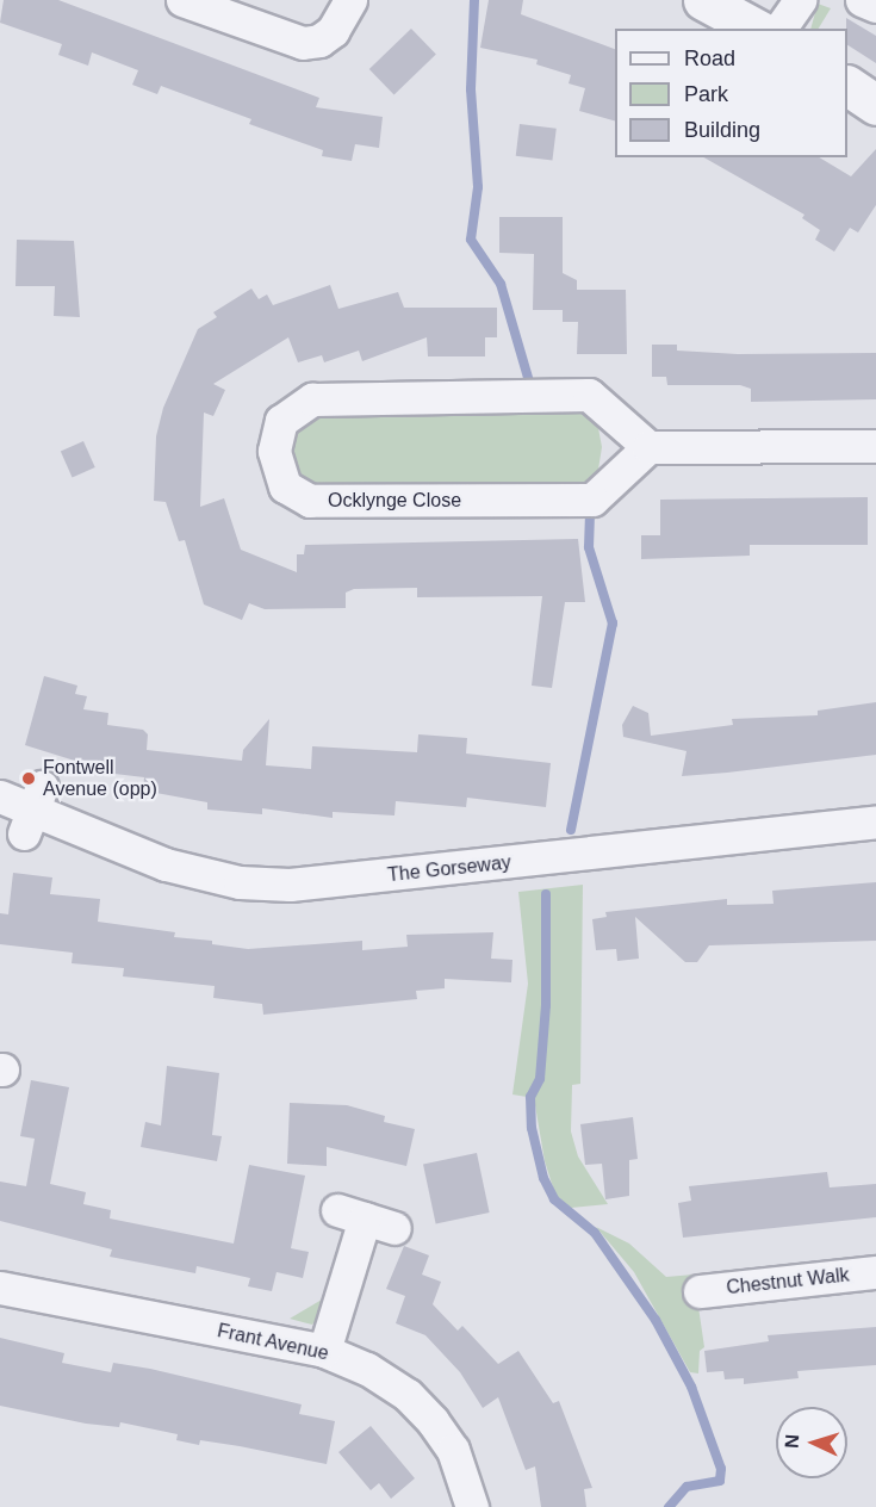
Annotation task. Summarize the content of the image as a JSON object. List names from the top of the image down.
{
  "streets": {
    "street": [
      "Ocklynge Close",
      "The Gorseway",
      "Chestnut Walk",
      "Frant Avenue"
    ]
  },
  "places": ["Fontwell Avenue (opp)"],
  "legend": ["Road", "Park", "Building"],
  "north": "left"
}
